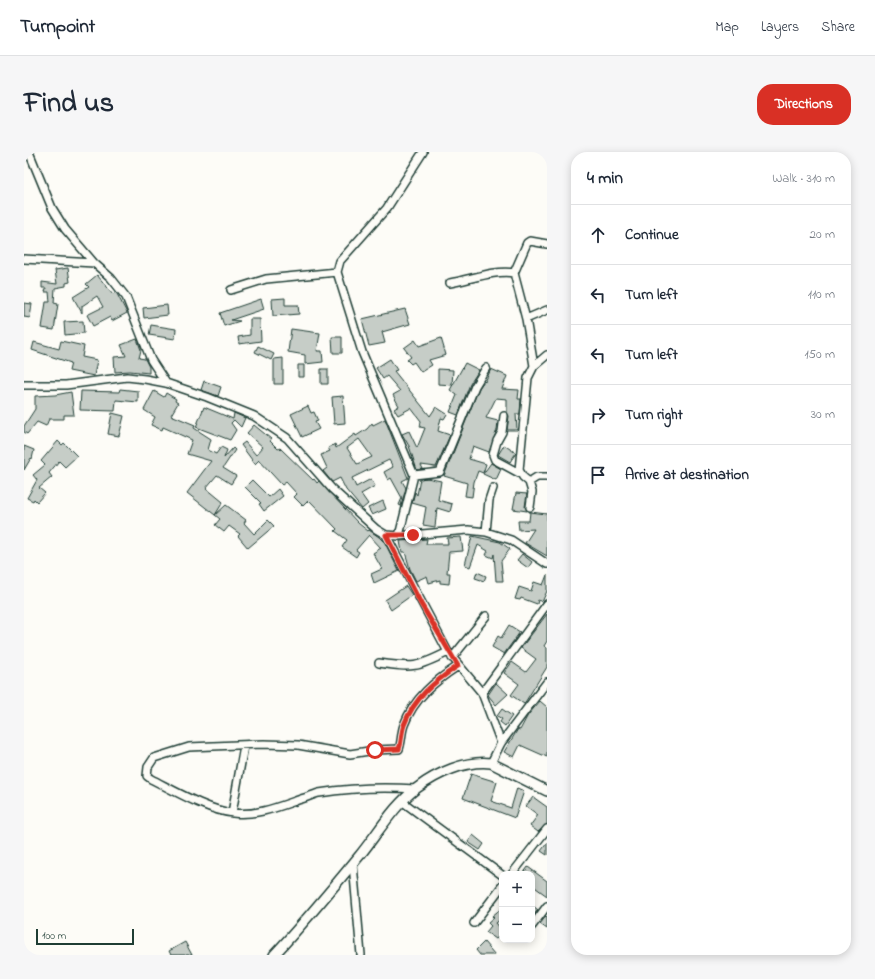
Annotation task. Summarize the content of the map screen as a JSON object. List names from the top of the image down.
{
  "scale_bar": "100 m",
  "page": {
    "header": "Turnpoint",
    "nav": ["Map", "Layers", "Share"],
    "title": "Find us",
    "buttons": "Directions",
    "heading": ["4 min", "Walk · 310 m"],
    "list": [
      ["Continue", "20 m"],
      ["Turn left", "110 m"],
      ["Turn left", "150 m"],
      ["Turn right", "30 m"],
      "Arrive at destination"
    ],
    "map_buttons": ["+", "−"],
    "scale": "100 m"
  }
}
